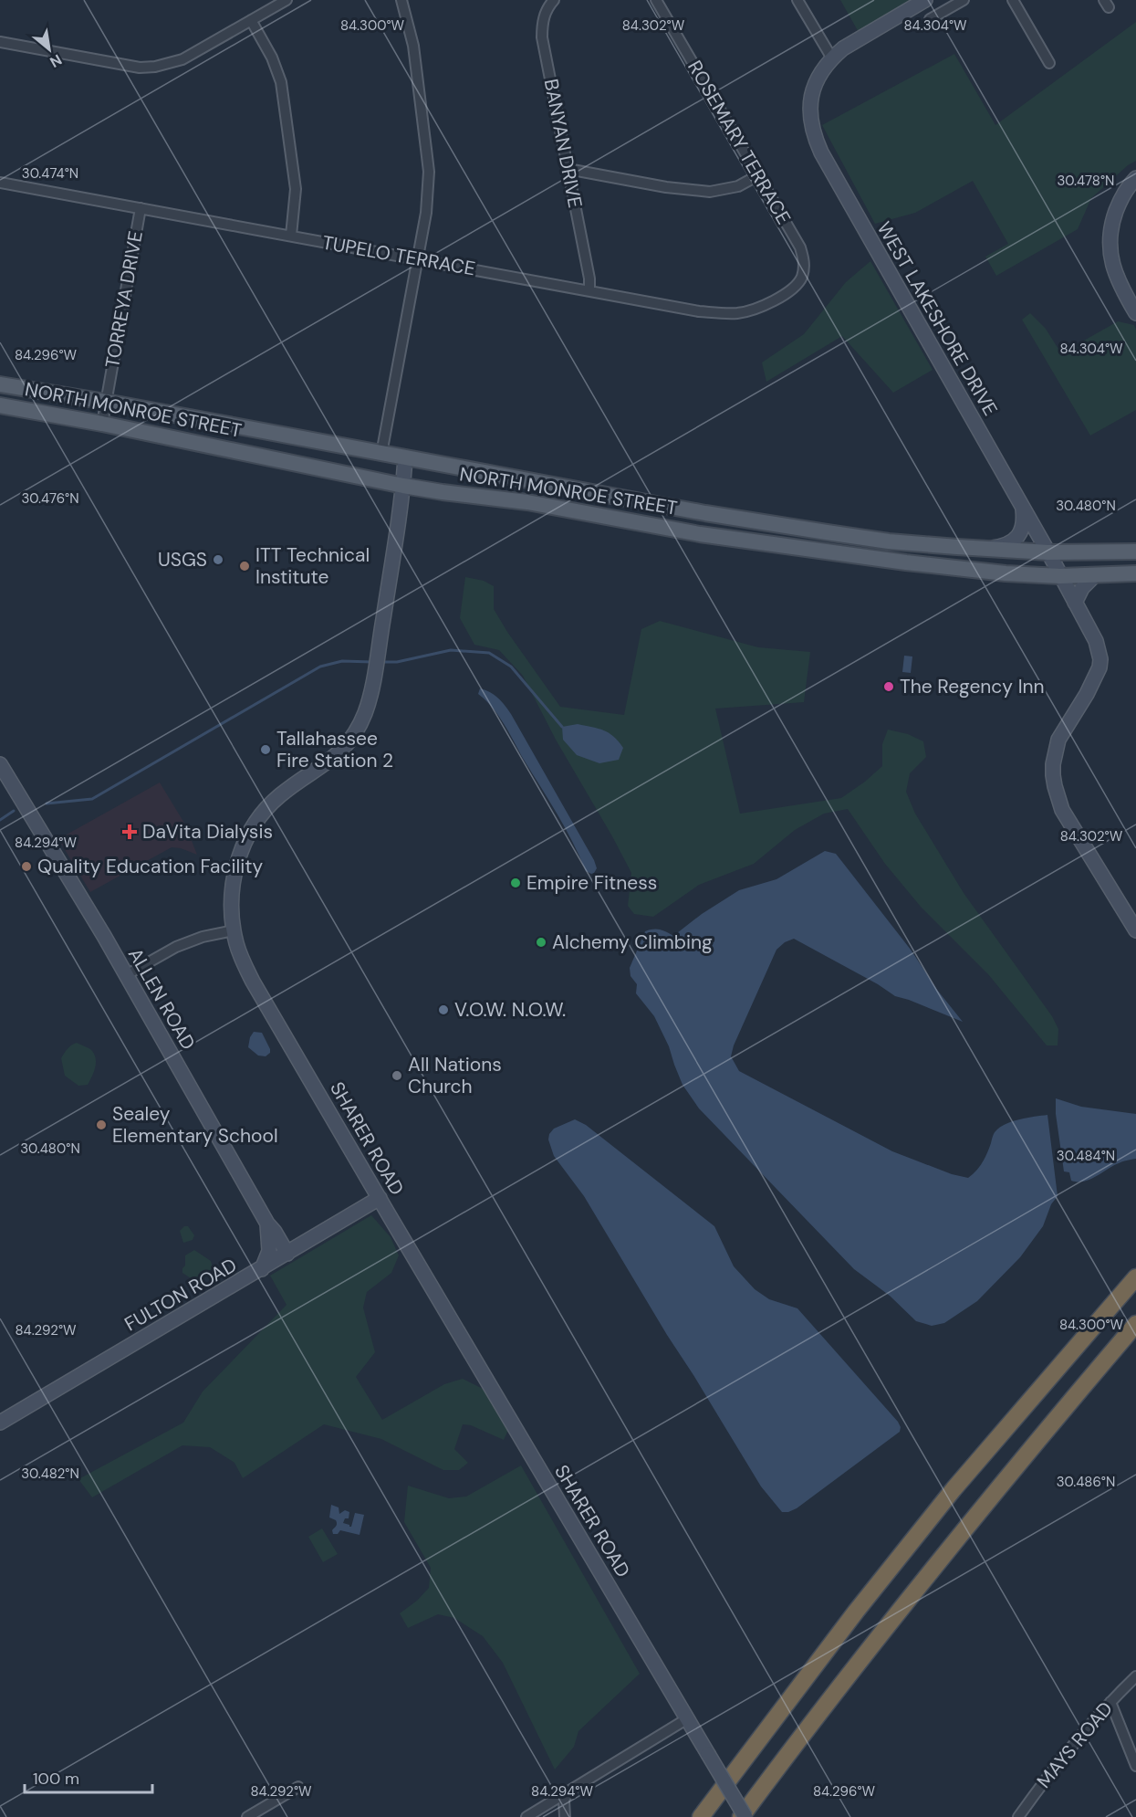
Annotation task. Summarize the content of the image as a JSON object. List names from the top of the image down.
{
  "streets": {
    "main road": ["NORTH MONROE STREET"],
    "street": [
      "ROSEMARY TERRACE",
      "BANYAN DRIVE",
      "TUPELO TERRACE",
      "TORREYA DRIVE",
      "WEST LAKESHORE DRIVE",
      "ALLEN ROAD",
      "SHARER ROAD",
      "FULTON ROAD",
      "MAYS ROAD"
    ]
  },
  "crossings": [
    ["ROSEMARY TERRACE", "TUPELO TERRACE"],
    ["BANYAN DRIVE", "TUPELO TERRACE"],
    ["TUPELO TERRACE", "TORREYA DRIVE"],
    ["TORREYA DRIVE", "NORTH MONROE STREET"],
    ["WEST LAKESHORE DRIVE", "NORTH MONROE STREET"],
    ["NORTH MONROE STREET", "SHARER ROAD"],
    ["ALLEN ROAD", "FULTON ROAD"],
    ["SHARER ROAD", "FULTON ROAD"]
  ],
  "places": {
    "other": [
      "USGS",
      "ITT Technical Institute",
      "The Regency Inn",
      "Tallahassee Fire Station 2",
      "Quality Education Facility",
      "Empire Fitness",
      "Alchemy Climbing",
      "V.O.W. N.O.W.",
      "All Nations Church",
      "Sealey Elementary School"
    ],
    "health": ["DaVita Dialysis"]
  },
  "scale_bar": "100 m",
  "north": "bottom right",
  "coordinates": [
    "84.302°W",
    "84.304°W",
    "84.300°W",
    "30.474°N",
    "30.478°N",
    "84.296°W",
    "30.476°N",
    "30.480°N",
    "84.294°W",
    "30.484°N",
    "84.292°W",
    "30.482°N",
    "30.486°N"
  ]
}
